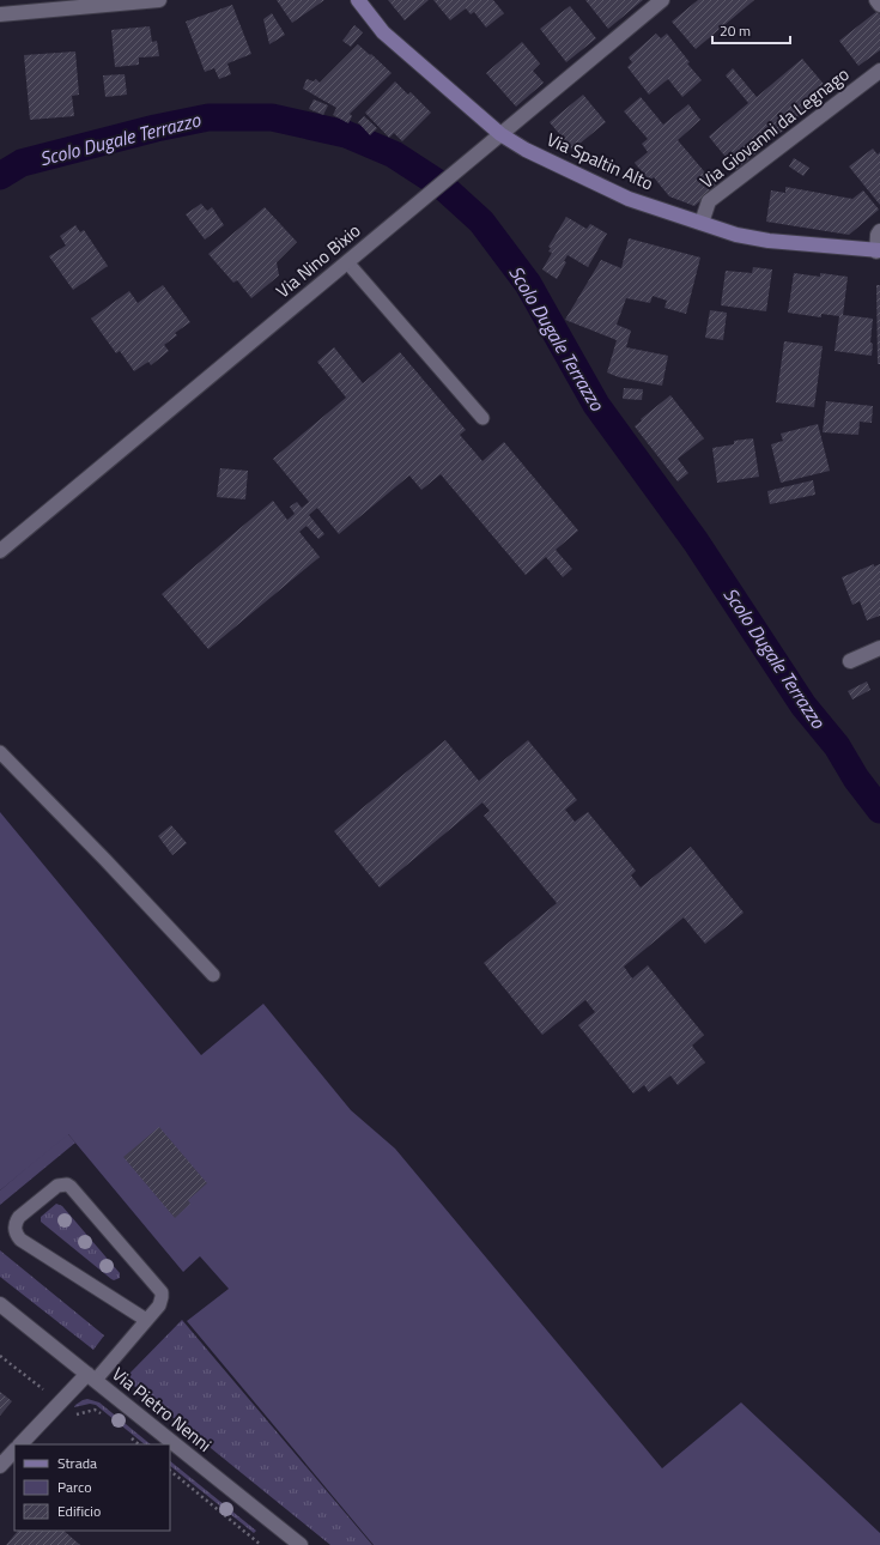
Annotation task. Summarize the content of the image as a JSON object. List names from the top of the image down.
{
  "streets": {
    "street": [
      "Via Giovanni da Legnago",
      "Via Spaltin Alto",
      "Via Nino Bixio",
      "Via Pietro Nenni"
    ]
  },
  "crossings": [
    ["Via Giovanni da Legnago", "Via Spaltin Alto"],
    ["Via Spaltin Alto", "Via Nino Bixio"]
  ],
  "water": ["Scolo Dugale Terrazzo"],
  "legend": ["Strada", "Parco", "Edificio"],
  "scale_bar": "20 m"
}
